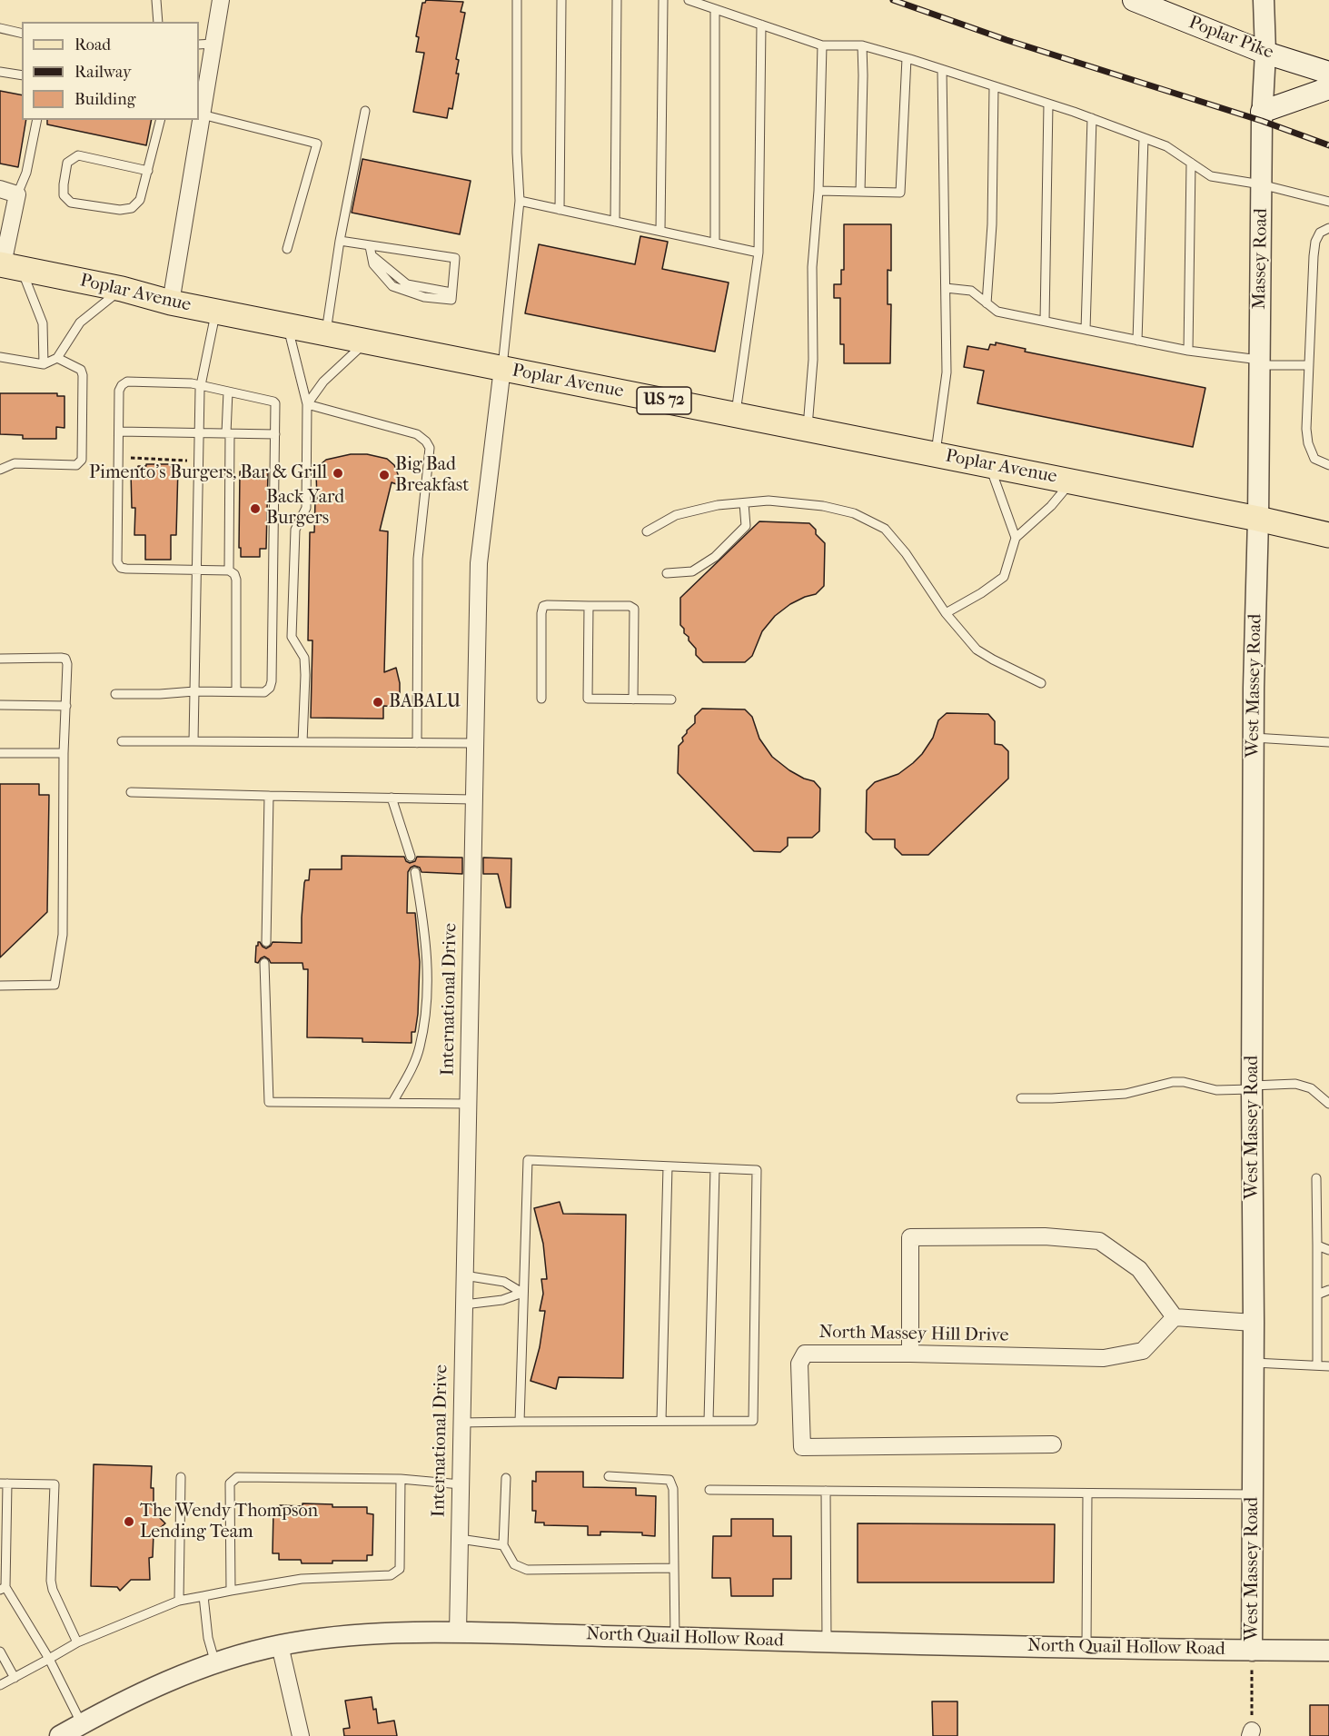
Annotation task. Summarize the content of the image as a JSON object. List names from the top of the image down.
{
  "streets": {
    "main road": ["Poplar Pike", "Poplar Avenue", "US 72"],
    "street": [
      "Massey Road",
      "West Massey Road",
      "International Drive",
      "North Massey Hill Drive",
      "North Quail Hollow Road"
    ]
  },
  "crossings": [
    ["Poplar Pike", "Massey Road"],
    ["Massey Road", "Poplar Avenue"],
    ["Massey Road", "West Massey Road"],
    ["Poplar Avenue", "West Massey Road"],
    ["Poplar Avenue", "International Drive"],
    ["West Massey Road", "North Quail Hollow Road"],
    ["International Drive", "North Quail Hollow Road"]
  ],
  "places": [
    "Pimento's Burgers, Bar & Grill",
    "Big Bad Breakfast",
    "Back Yard Burgers",
    "BABALU",
    "The Wendy Thompson Lending Team"
  ],
  "legend": ["Road", "Railway", "Building"]
}
